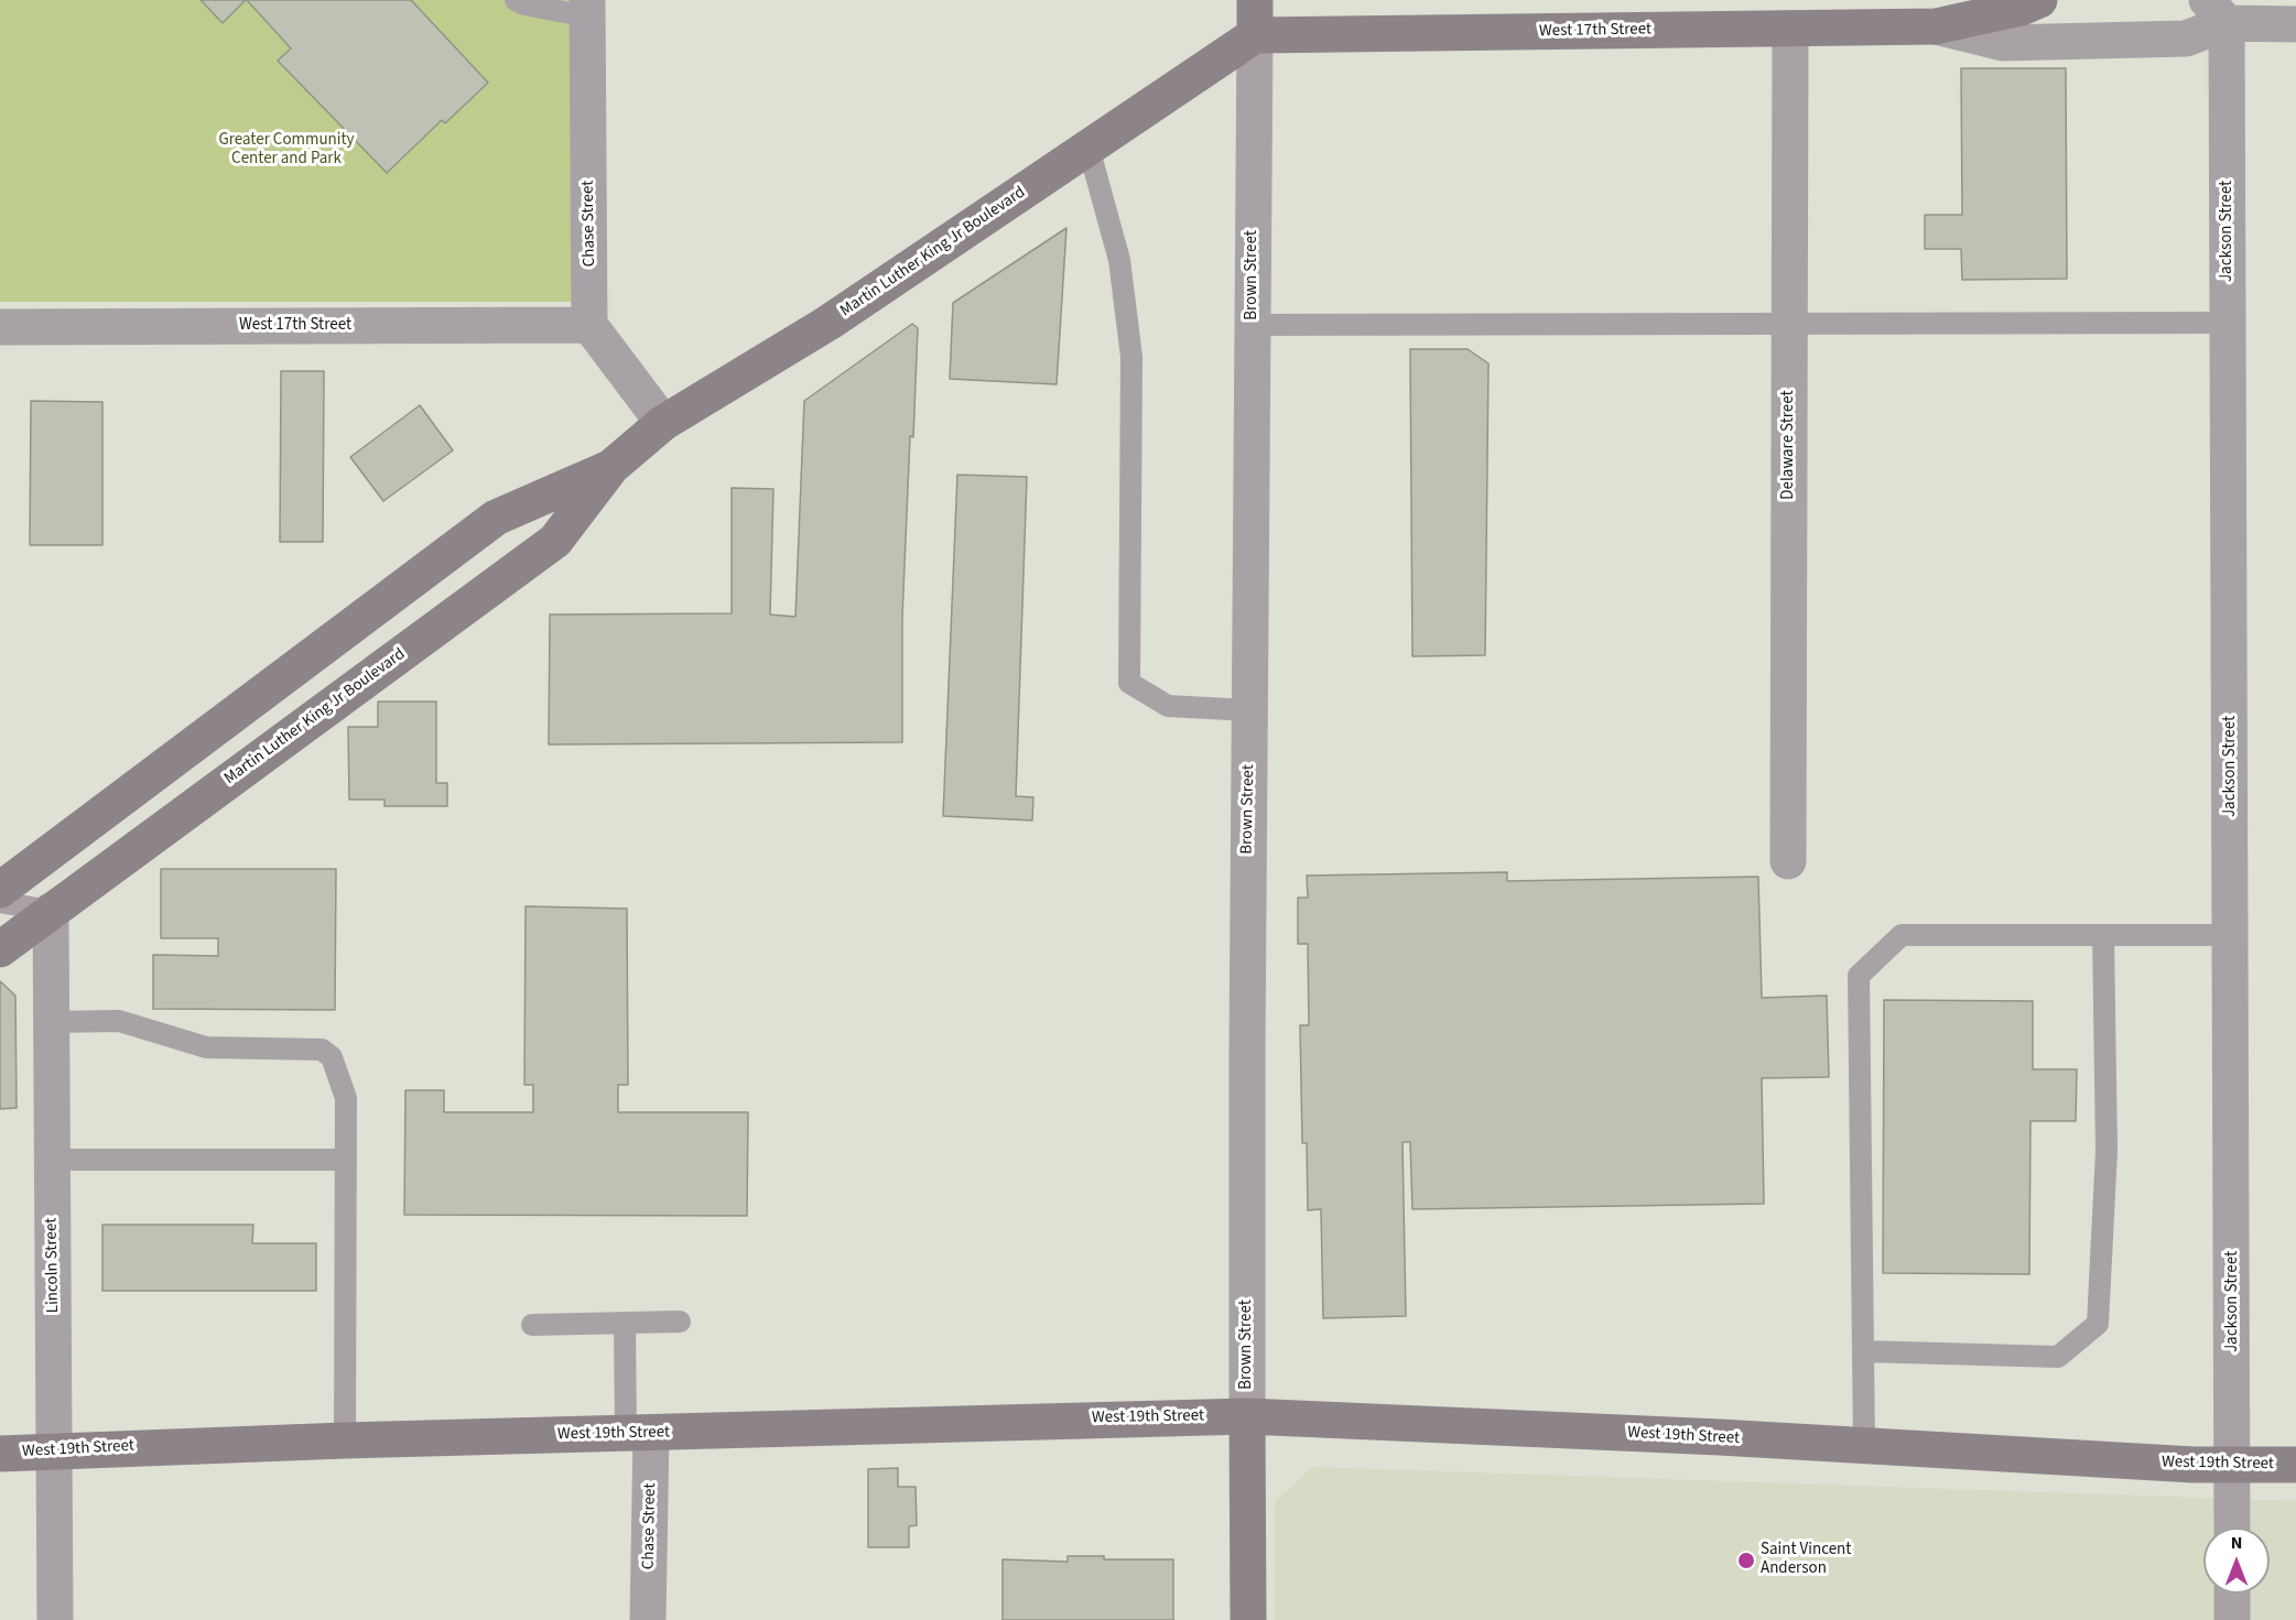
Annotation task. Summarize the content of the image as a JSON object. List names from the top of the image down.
{
  "streets": {
    "main road": [
      "West 17th Street",
      "Martin Luther King Jr Boulevard",
      "Brown Street",
      "West 19th Street"
    ],
    "street": [
      "Chase Street",
      "Jackson Street",
      "Delaware Street",
      "Lincoln Street"
    ]
  },
  "crossings": [
    ["West 17th Street", "Chase Street"],
    ["West 17th Street", "Jackson Street"],
    ["West 17th Street", "Martin Luther King Jr Boulevard"],
    ["West 17th Street", "Brown Street"],
    ["West 17th Street", "Delaware Street"],
    ["Chase Street", "West 19th Street"],
    ["Jackson Street", "West 19th Street"],
    ["Martin Luther King Jr Boulevard", "Brown Street"],
    ["Martin Luther King Jr Boulevard", "Lincoln Street"],
    ["Brown Street", "West 19th Street"],
    ["Lincoln Street", "West 19th Street"]
  ],
  "parks": ["Greater Community Center and Park"],
  "places": ["Saint Vincent Anderson"],
  "north": "top"
}
